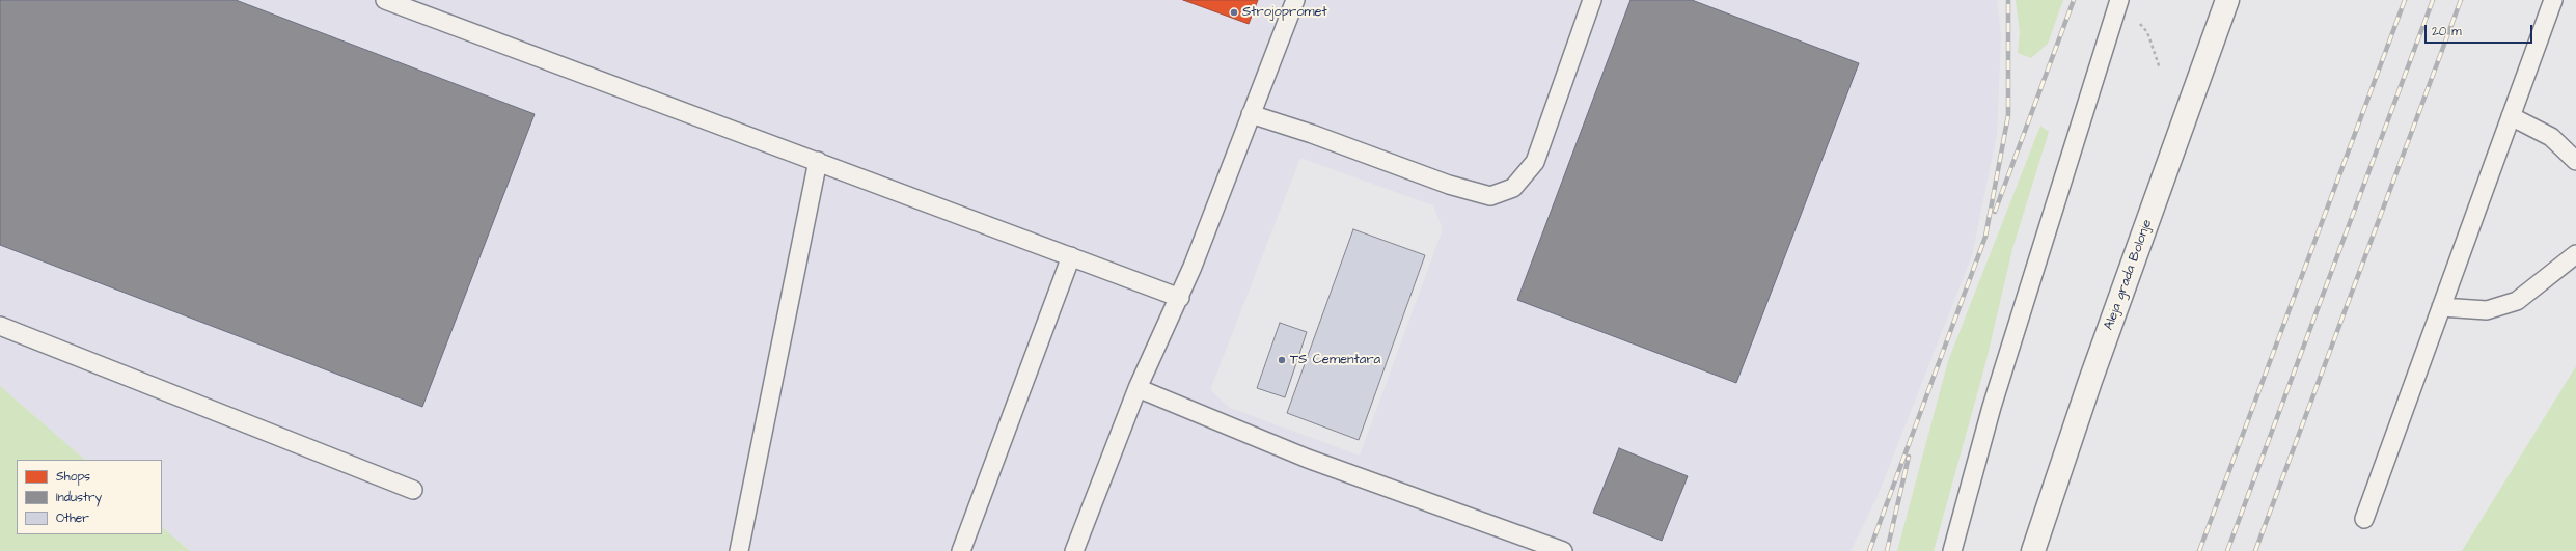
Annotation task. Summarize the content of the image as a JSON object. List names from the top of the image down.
{
  "streets": {
    "main road": ["Aleja grada Bolonje"]
  },
  "places": ["Strojopromet", "TS Cementara"],
  "legend": ["Shops", "Industry", "Other"],
  "scale_bar": "20 m"
}
